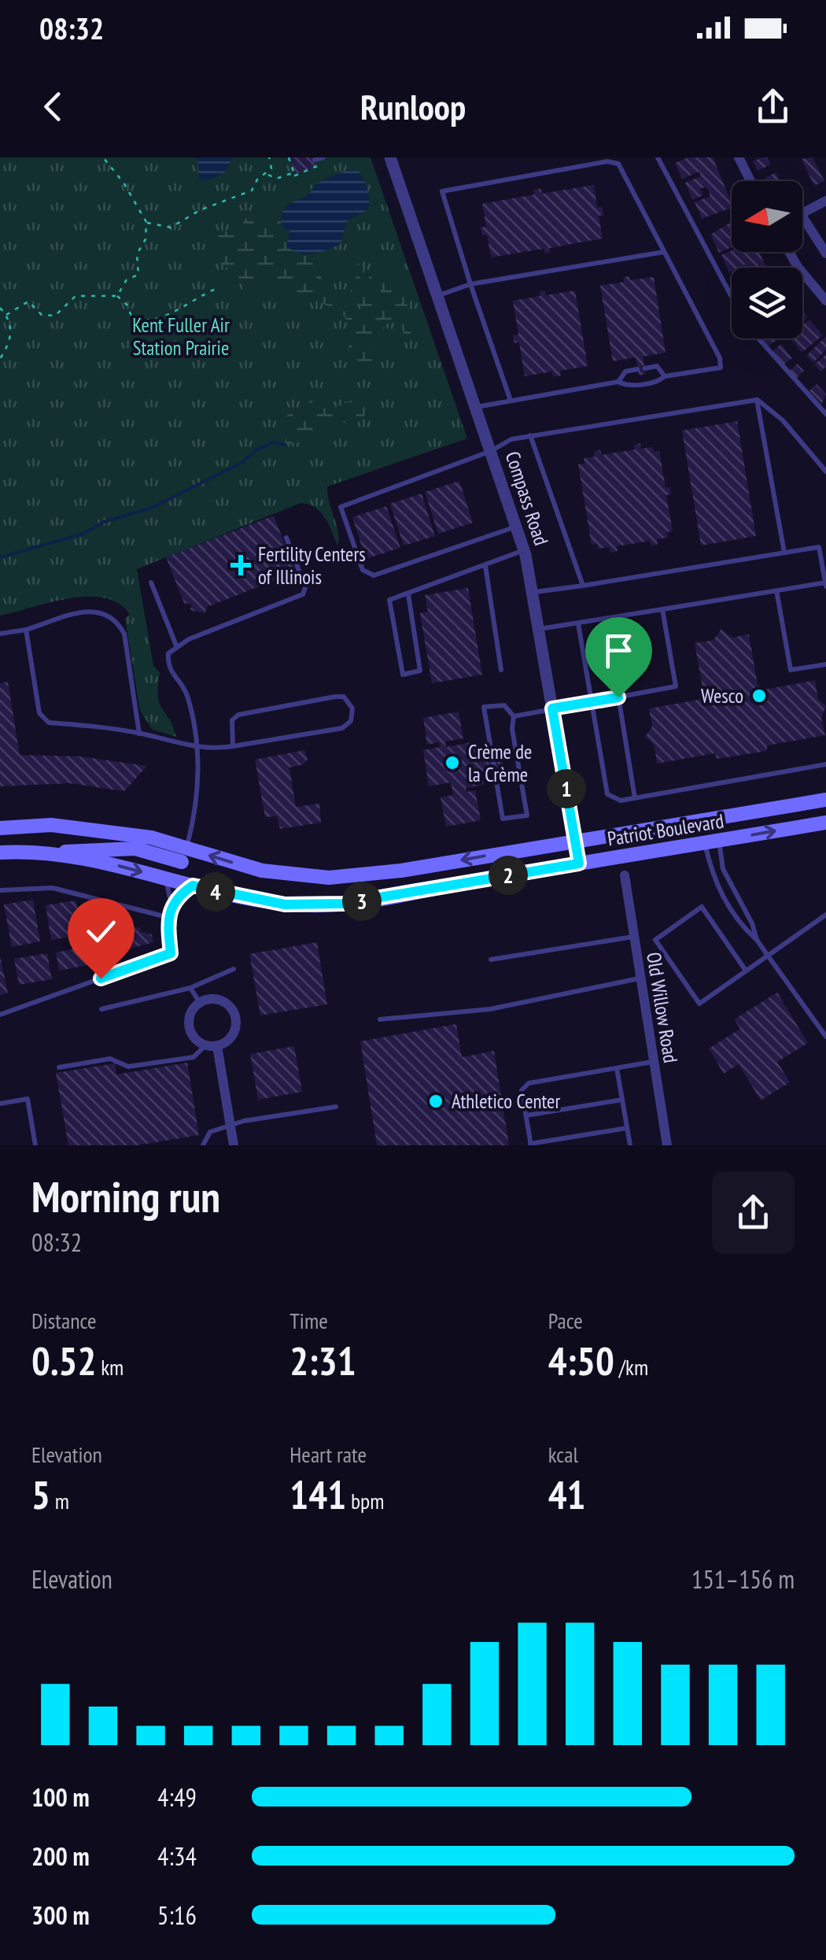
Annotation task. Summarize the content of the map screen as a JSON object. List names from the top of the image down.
{
  "streets": {
    "main road": ["Patriot Boulevard"],
    "street": ["Compass Road", "Old Willow Road"]
  },
  "crossings": [
    ["Compass Road", "Patriot Boulevard"]
  ],
  "parks": ["Kent Fuller Air Station Prairie"],
  "places": {
    "health": ["Fertility Centers of Illinois"],
    "other": ["Wesco", "Crème de la Crème", "Athletico Center"]
  },
  "north": "left",
  "page": {
    "status": "08:32",
    "header": "Runloop",
    "pins": [
      "1",
      "2",
      "4",
      "3"
    ],
    "heading": ["Morning run", "08:32"],
    "stats": [
      ["Distance", "0.52 km"],
      ["Time", "2:31"],
      ["Pace", "4:50 /km"],
      ["Elevation", "5 m"],
      ["Heart rate", "141 bpm"],
      ["kcal", "41"]
    ],
    "chart": ["Elevation", "151–156 m"],
    "list": [
      {
        "name": "100 m",
        "note": "4:49"
      },
      {
        "name": "200 m",
        "note": "4:34"
      },
      {
        "name": "300 m",
        "note": "5:16"
      }
    ]
  }
}
